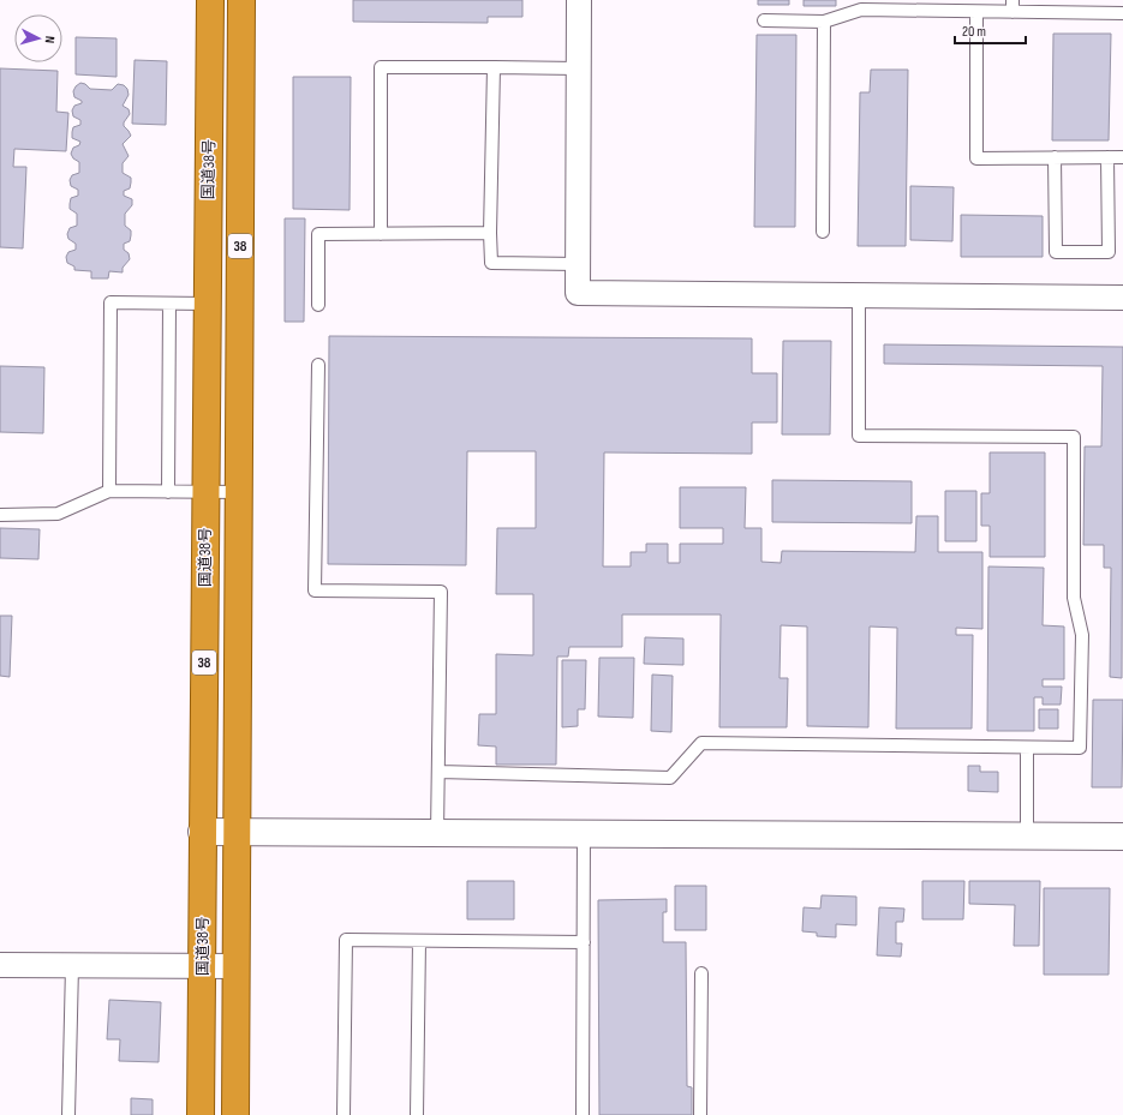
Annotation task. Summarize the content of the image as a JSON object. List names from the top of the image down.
{
  "streets": {
    "highway": ["国道38号", "38"]
  },
  "scale_bar": "20 m",
  "north": "right"
}
